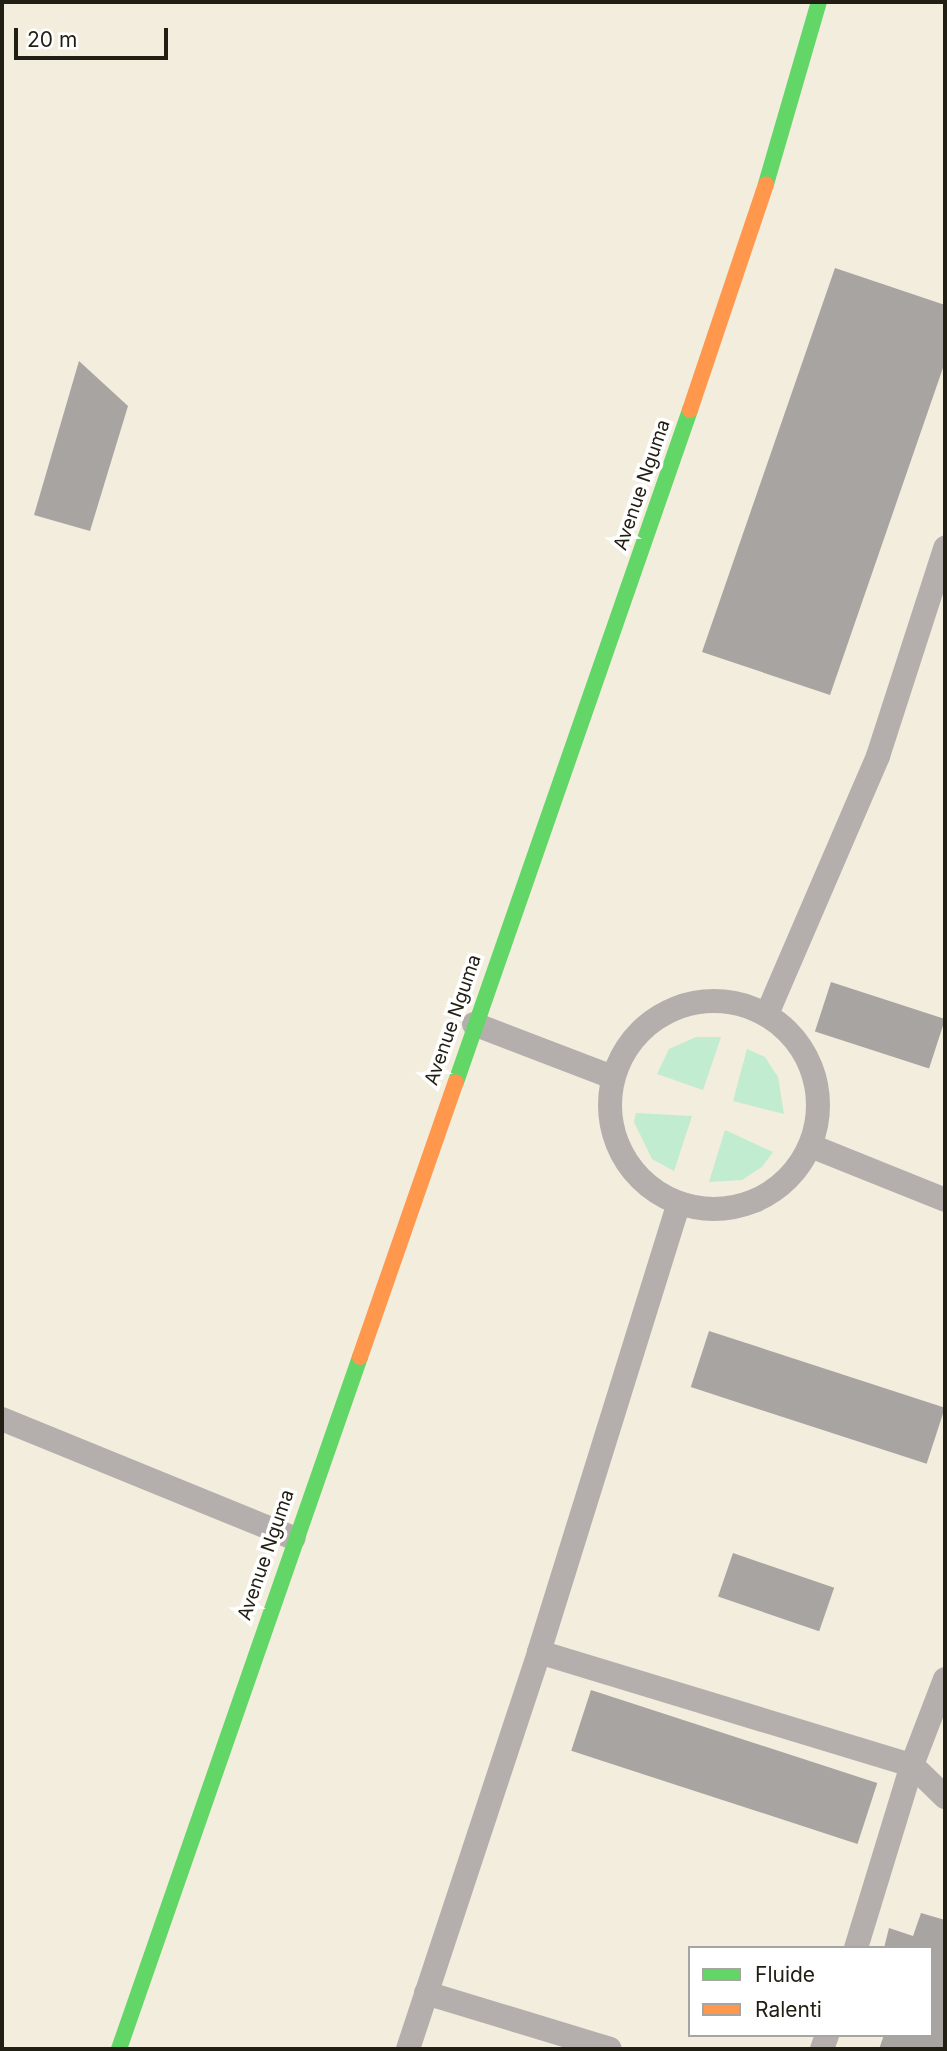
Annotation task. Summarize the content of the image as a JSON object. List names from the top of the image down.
{
  "streets": {
    "main road": ["Avenue Nguma"]
  },
  "legend": ["Fluide", "Ralenti"],
  "scale_bar": "20 m"
}
